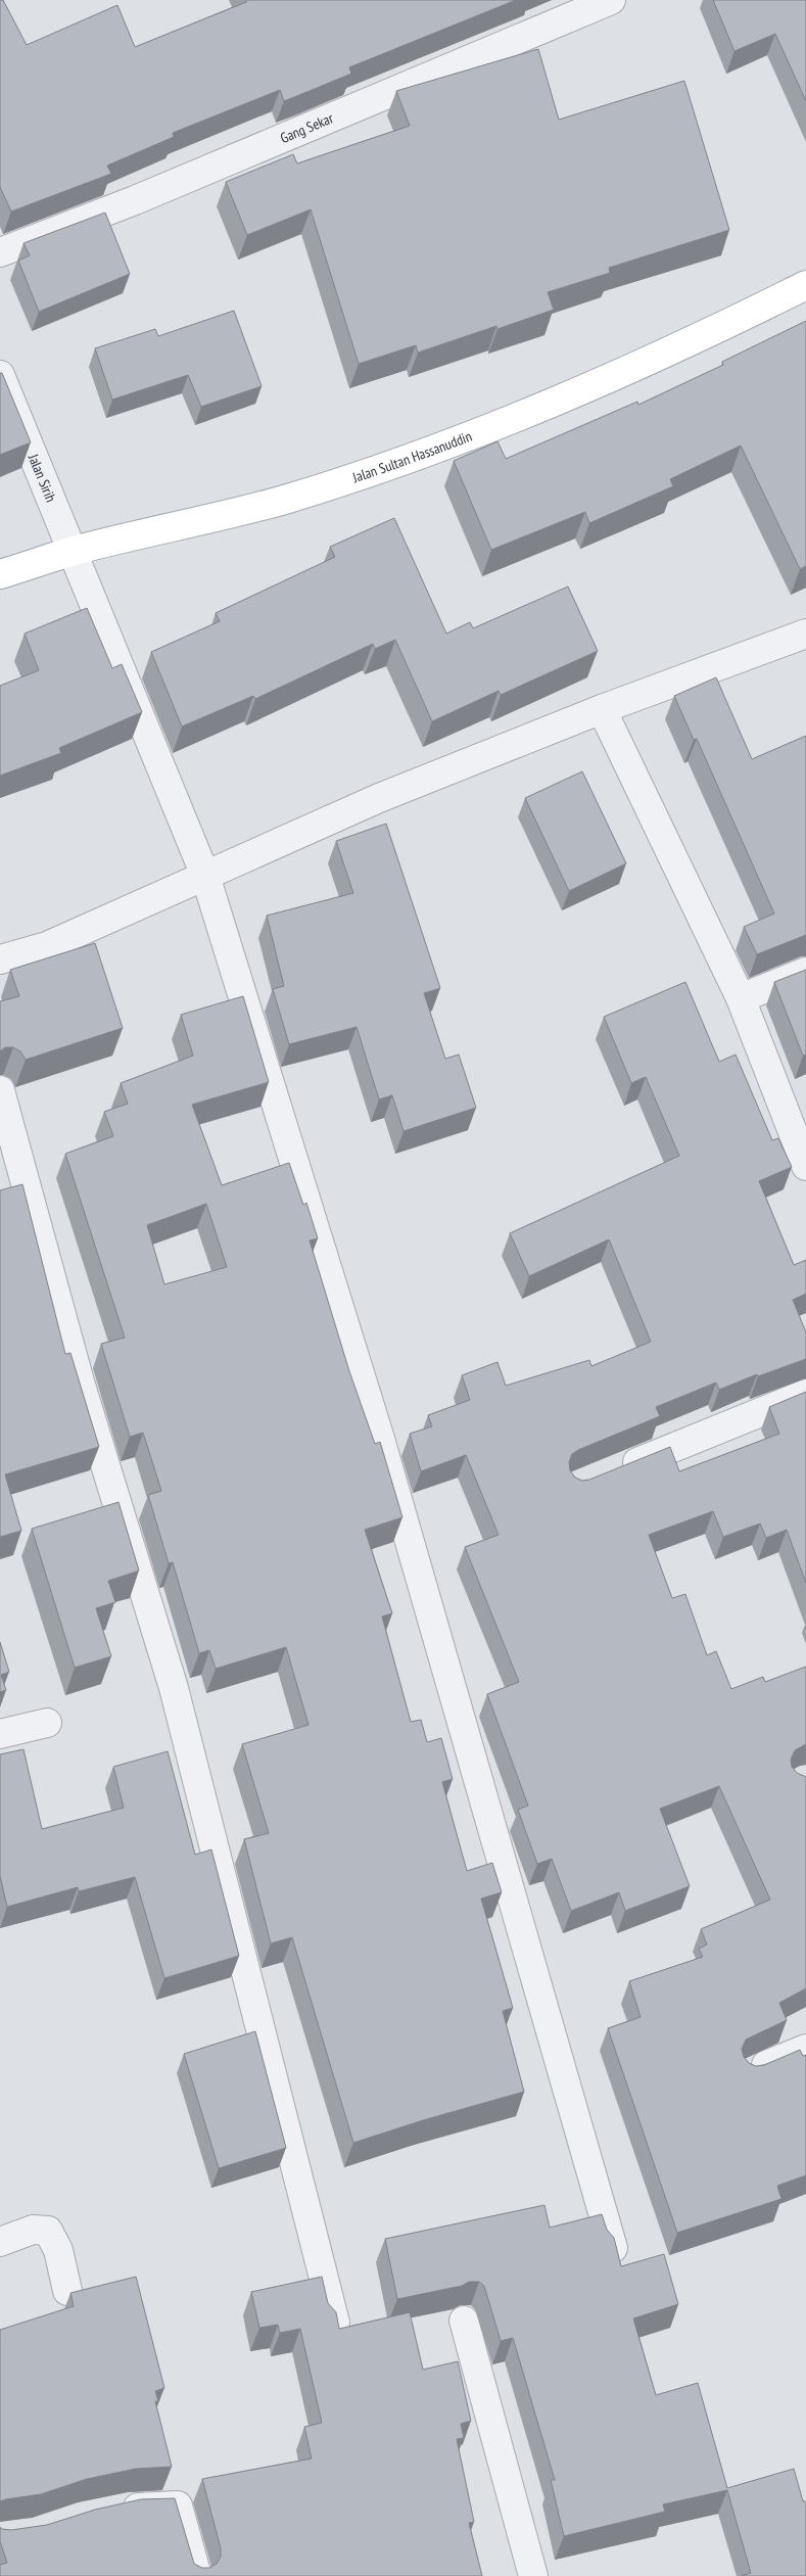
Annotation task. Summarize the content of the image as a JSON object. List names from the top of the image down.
{
  "streets": {
    "main road": ["Jalan Sultan Hassanuddin"],
    "street": ["Gang Sekar", "Jalan Sirih"]
  },
  "crossings": [
    ["Jalan Sultan Hassanuddin", "Jalan Sirih"]
  ]
}
